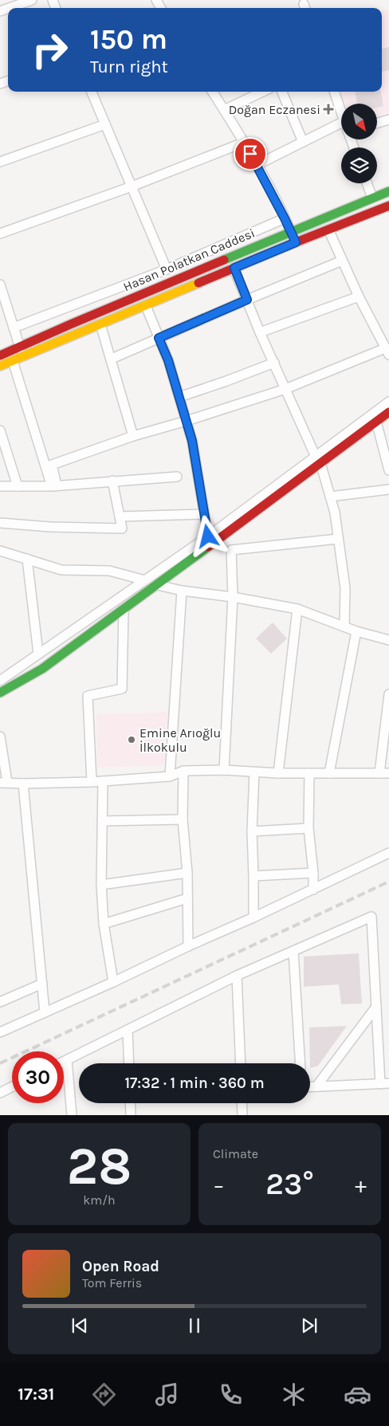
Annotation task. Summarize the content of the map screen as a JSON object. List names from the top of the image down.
{
  "streets": {
    "main road": ["Hasan Polatkan Caddesi"]
  },
  "places": {
    "health": ["Doğan Eczanesi"],
    "other": ["Emine Arıoğlu İlkokulu"]
  },
  "north": "bottom right",
  "page": {
    "turn": ["150 m", "Turn right"],
    "limit": "30",
    "trip": "17:32 · 1 min · 360 m",
    "tile": [
      ["28", "km/h"],
      "Climate"
    ],
    "heat": ["−", "23°", "+"],
    "song": ["Open Road", "Tom Ferris"],
    "tabs": "17:31"
  }
}
